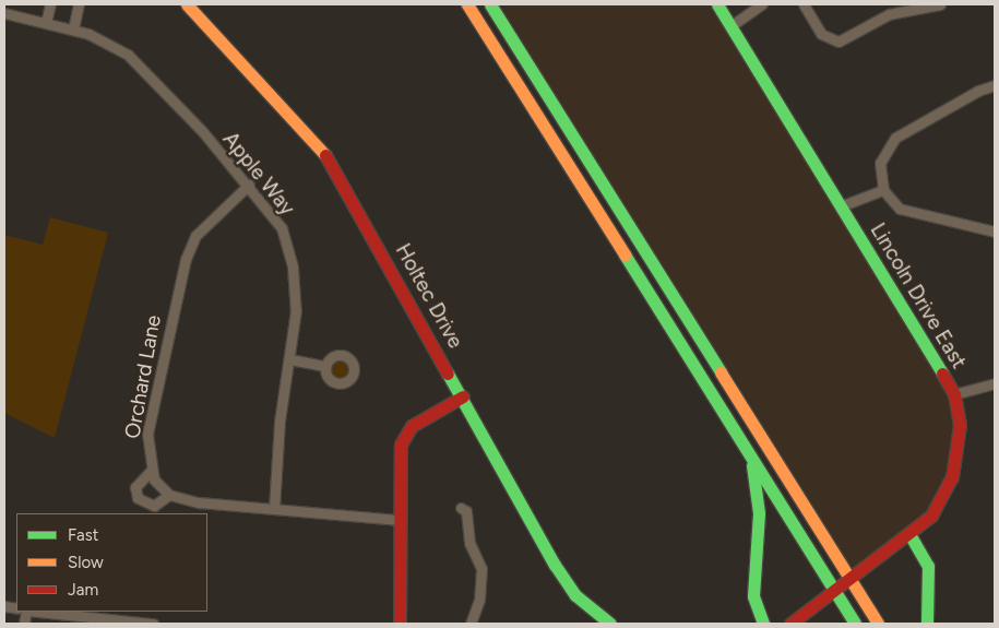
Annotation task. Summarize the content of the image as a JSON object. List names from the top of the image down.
{
  "streets": {
    "main road": ["Holtec Drive", "Lincoln Drive East"],
    "street": ["Apple Way", "Orchard Lane"]
  },
  "crossings": [
    ["Apple Way", "Orchard Lane"]
  ],
  "legend": ["Fast", "Slow", "Jam"]
}
